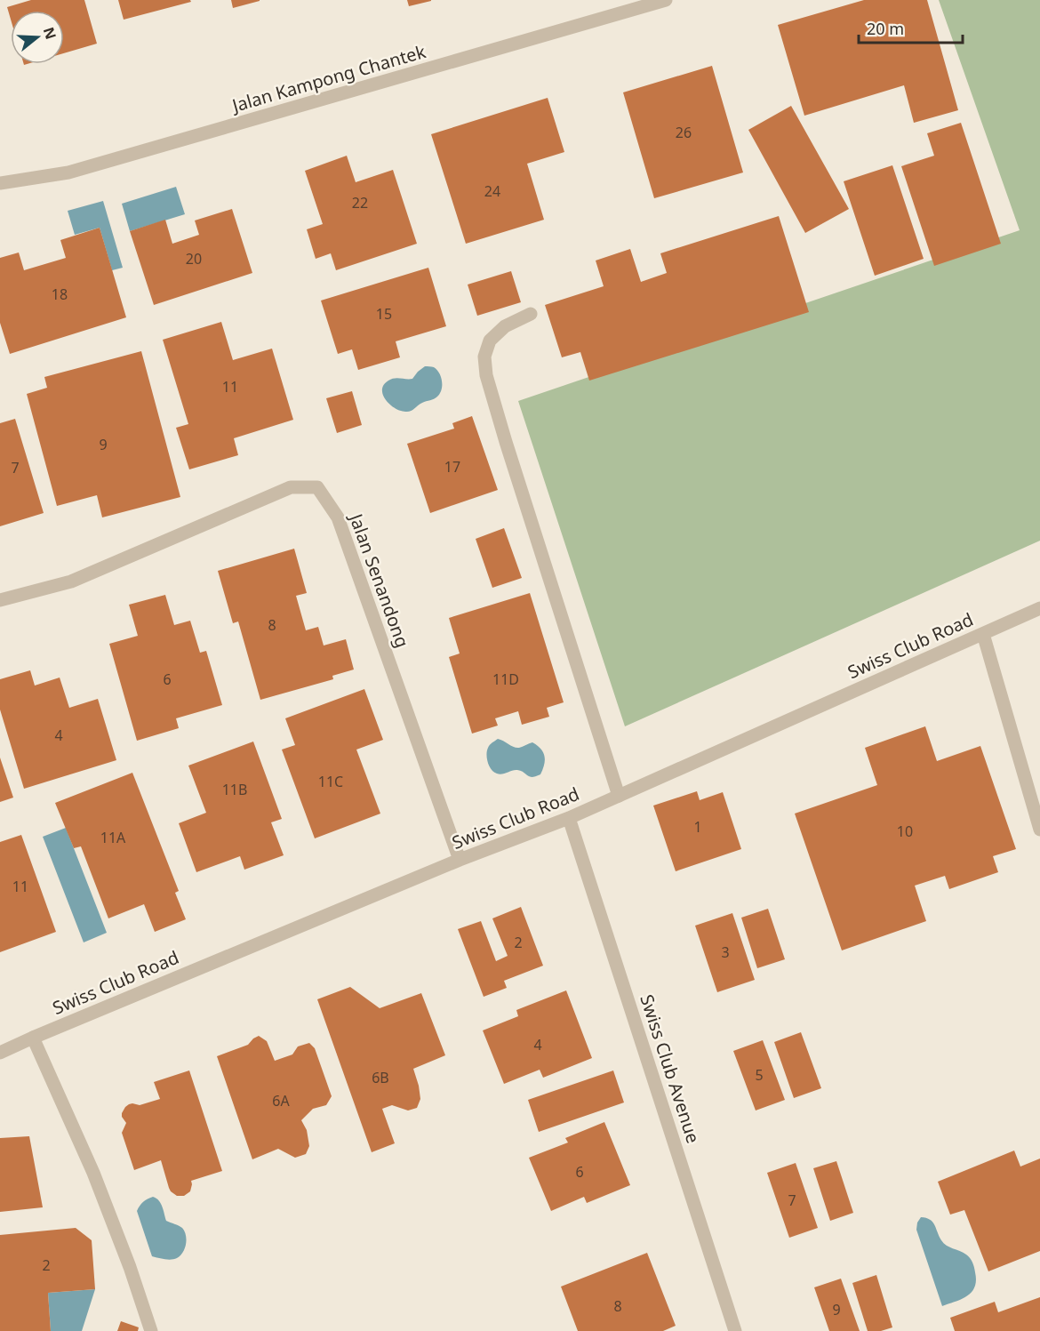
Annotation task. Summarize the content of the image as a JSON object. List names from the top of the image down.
{
  "streets": {
    "street": [
      "Jalan Kampong Chantek",
      "Jalan Senandong",
      "Swiss Club Road",
      "Swiss Club Avenue"
    ]
  },
  "crossings": [
    ["Jalan Senandong", "Swiss Club Road"],
    ["Swiss Club Road", "Swiss Club Avenue"]
  ],
  "house_numbers": [
    "26",
    "24",
    "22",
    "20",
    "18",
    "15",
    "11",
    "9",
    "17",
    "7",
    "8",
    "6",
    "11D",
    "4",
    "11C",
    "11B",
    "1",
    "10",
    "11A",
    "11",
    "2",
    "3",
    "4",
    "5",
    "6B",
    "6A",
    "6",
    "7",
    "2",
    "8",
    "9"
  ],
  "scale_bar": "20 m",
  "north": "right"
}
